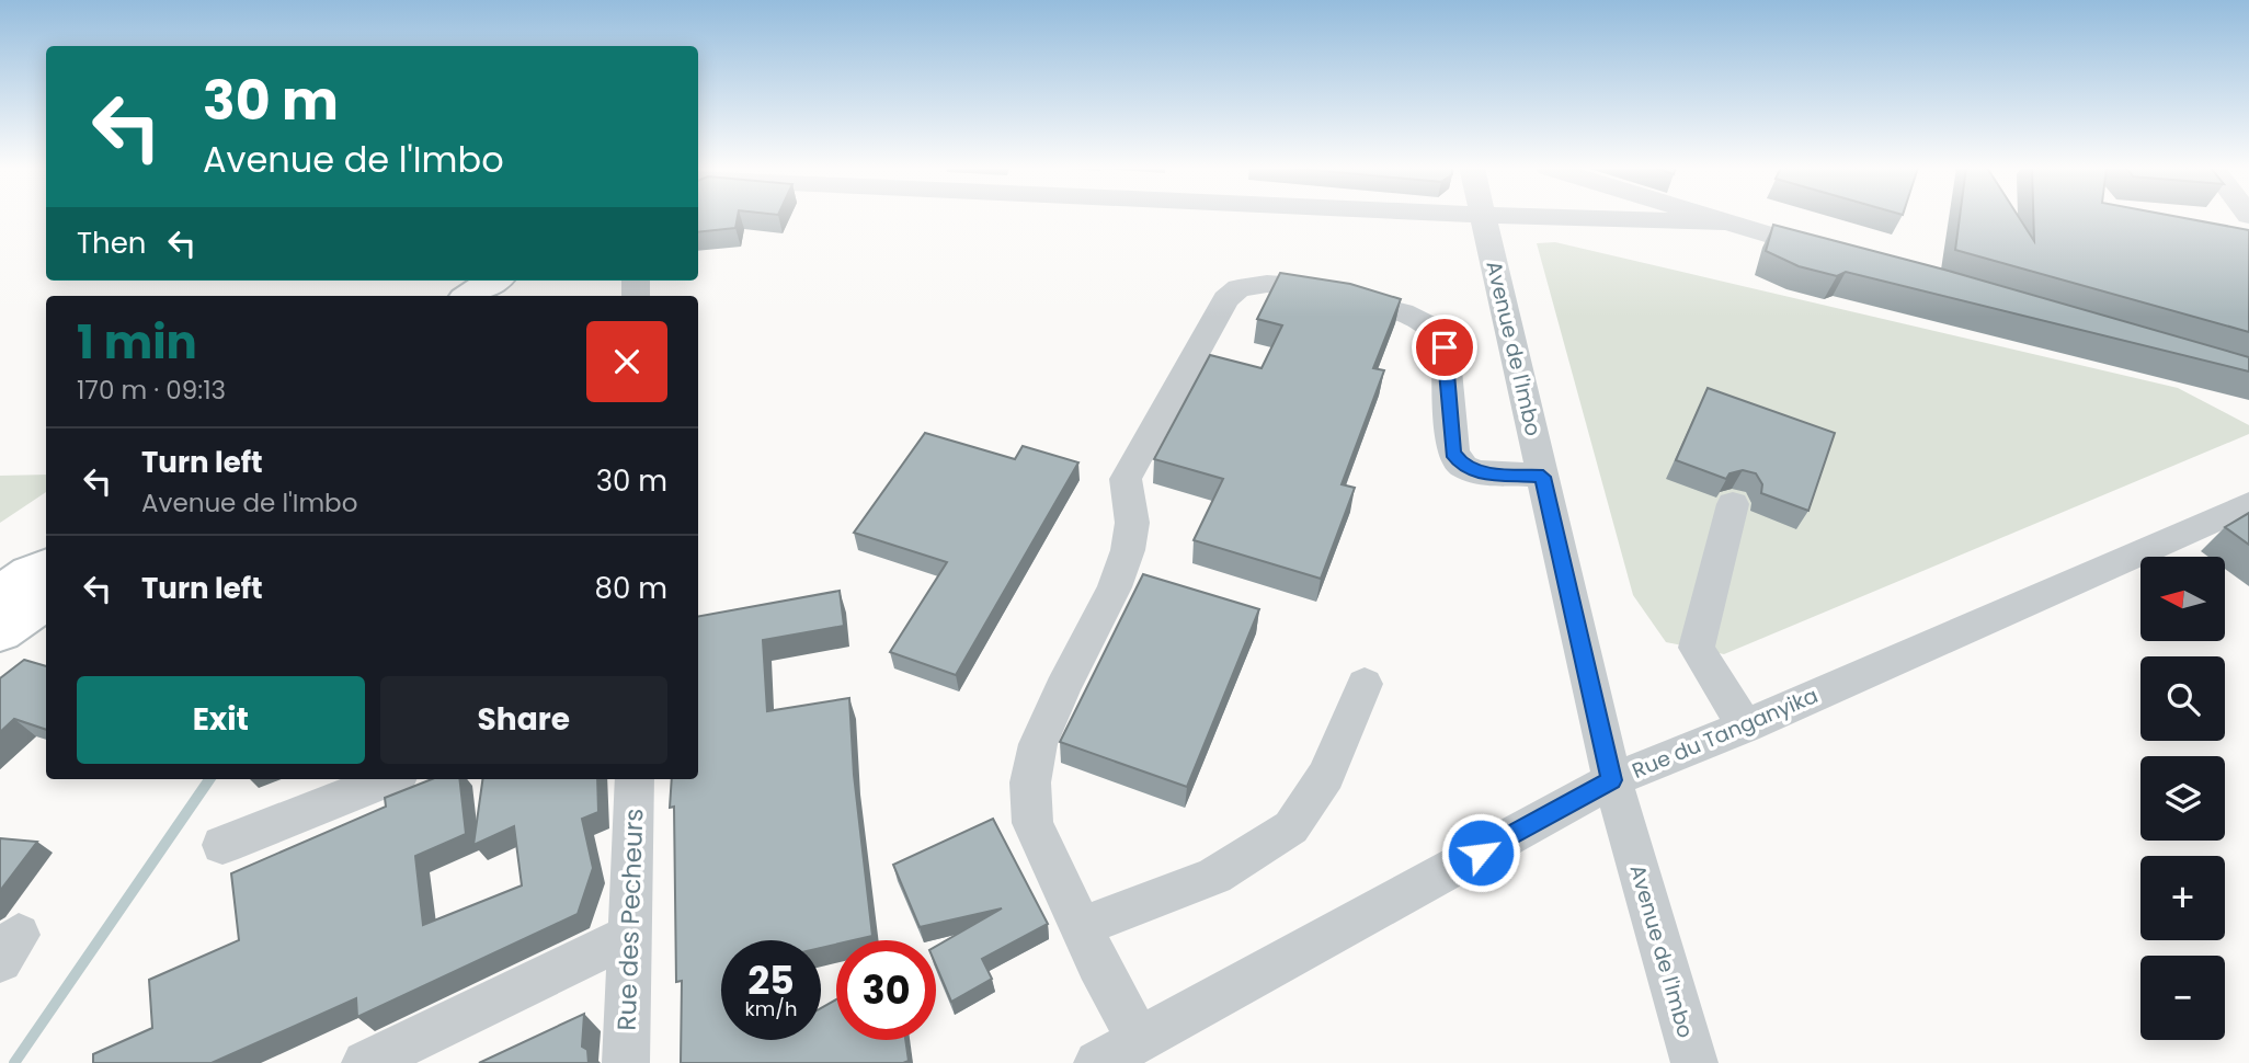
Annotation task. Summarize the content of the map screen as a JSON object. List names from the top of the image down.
{
  "streets": {
    "street": ["Avenue de l'Imbo", "Rue du Tanganyika", "Rue des Pecheurs"]
  },
  "crossings": [
    ["Avenue de l'Imbo", "Rue du Tanganyika"]
  ],
  "north": "left",
  "page": {
    "turn": ["30 m", "Avenue de l'Imbo"],
    "then": "Then",
    "heading": ["1 min", "170 m · 09:13"],
    "list": [
      {
        "name": "Turn left",
        "note": "Avenue de l'Imbo",
        "value": "30 m"
      },
      {
        "name": "Turn left",
        "value": "80 m"
      }
    ],
    "map_buttons": ["+", "−"],
    "buttons": ["Exit", "Share"],
    "speed": "25 km/h",
    "limit": "30"
  }
}
